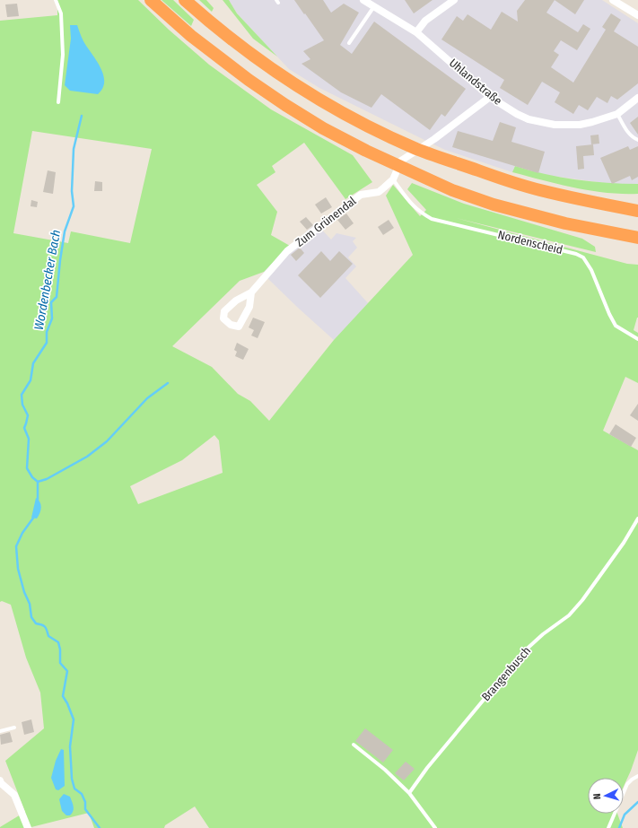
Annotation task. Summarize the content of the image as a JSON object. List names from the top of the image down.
{
  "streets": {
    "street": ["Uhlandstraße", "Zum Grünendal"],
    "lane": ["Nordenscheid", "Brangenbusch"]
  },
  "crossings": [
    ["Uhlandstraße", "Zum Grünendal"],
    ["Zum Grünendal", "Nordenscheid"]
  ],
  "water": ["Wordenbecker Bach"],
  "north": "left"
}
